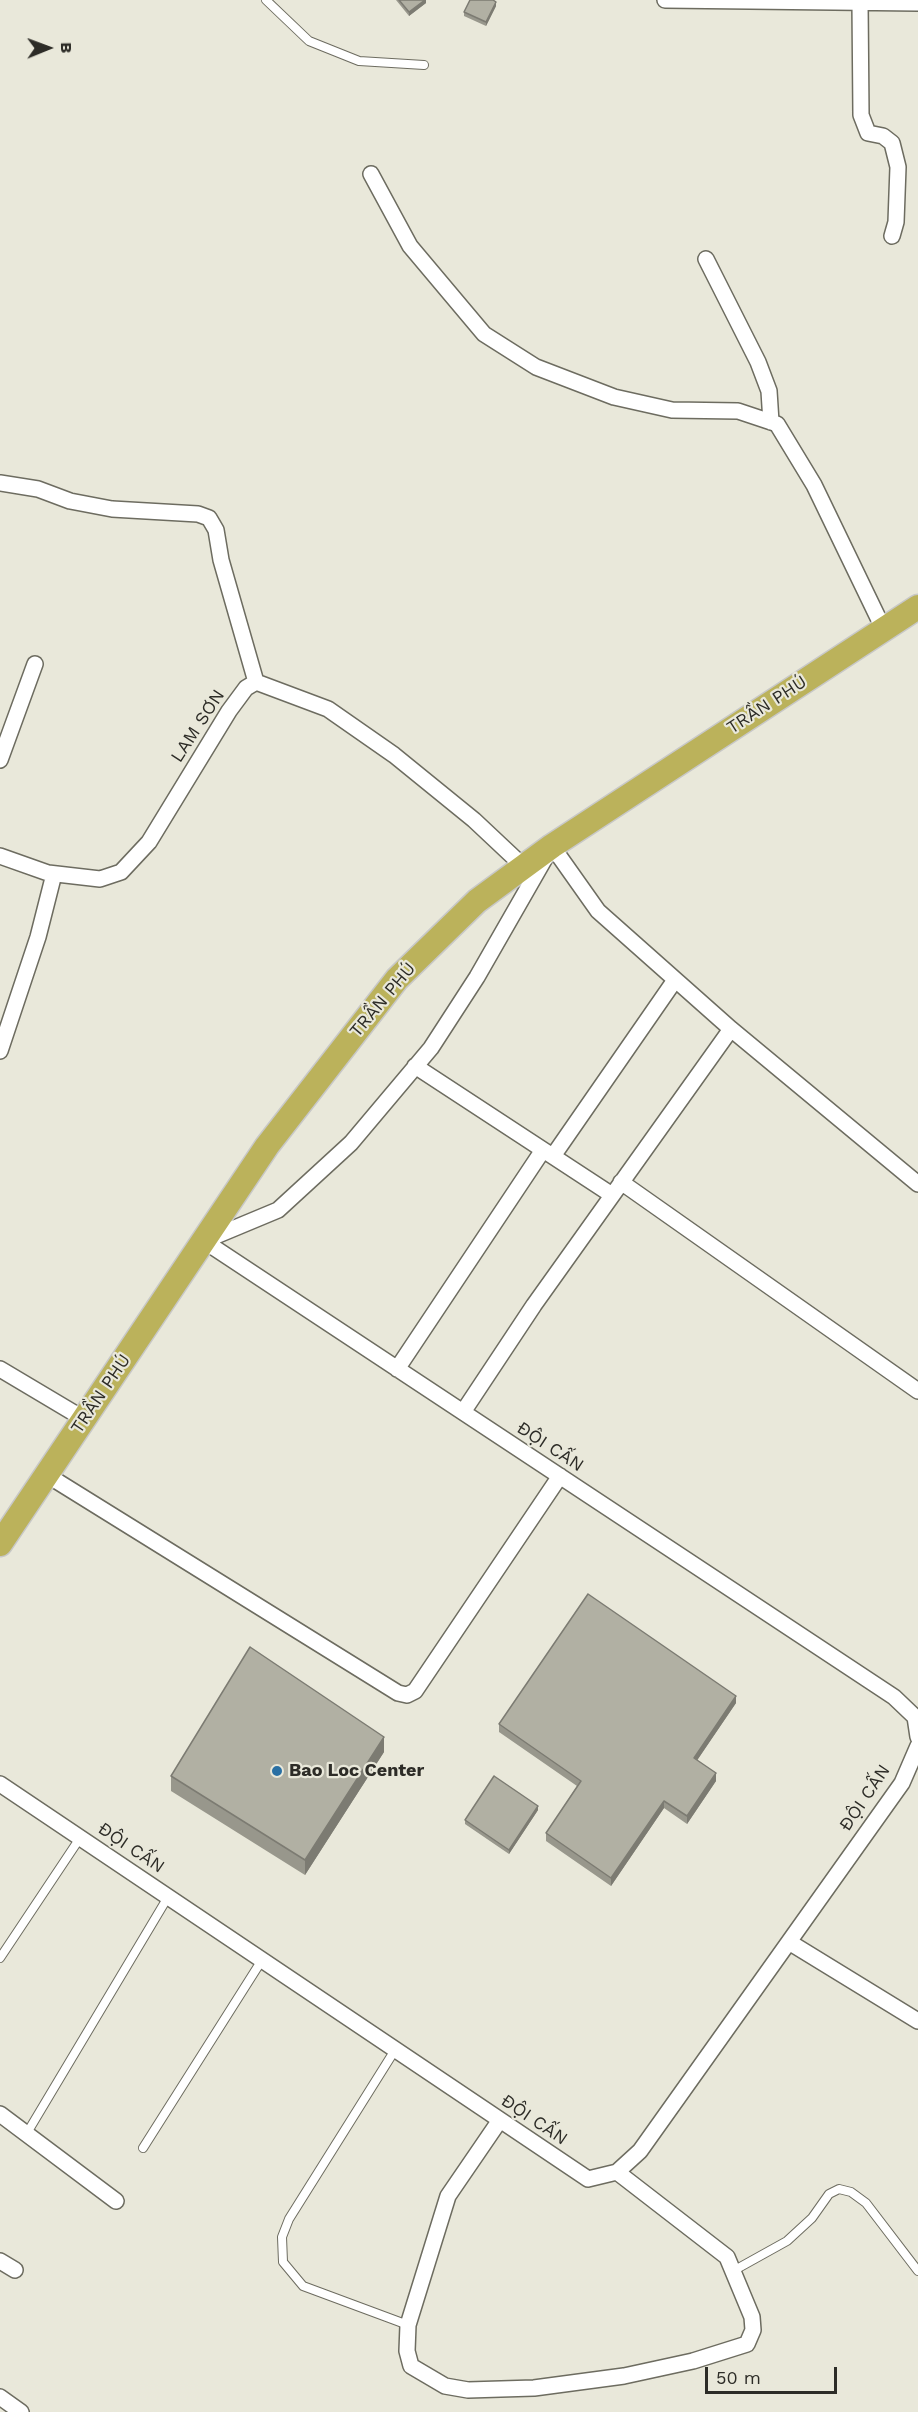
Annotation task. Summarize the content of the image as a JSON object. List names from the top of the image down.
{
  "streets": {
    "highway": ["TRẦN PHÚ"],
    "street": ["LAM SƠN", "ĐỘI CẤN"]
  },
  "crossings": [
    ["TRẦN PHÚ", "ĐỘI CẤN"]
  ],
  "places": ["Bao Loc Center"],
  "scale_bar": "50 m",
  "north": "right"
}
